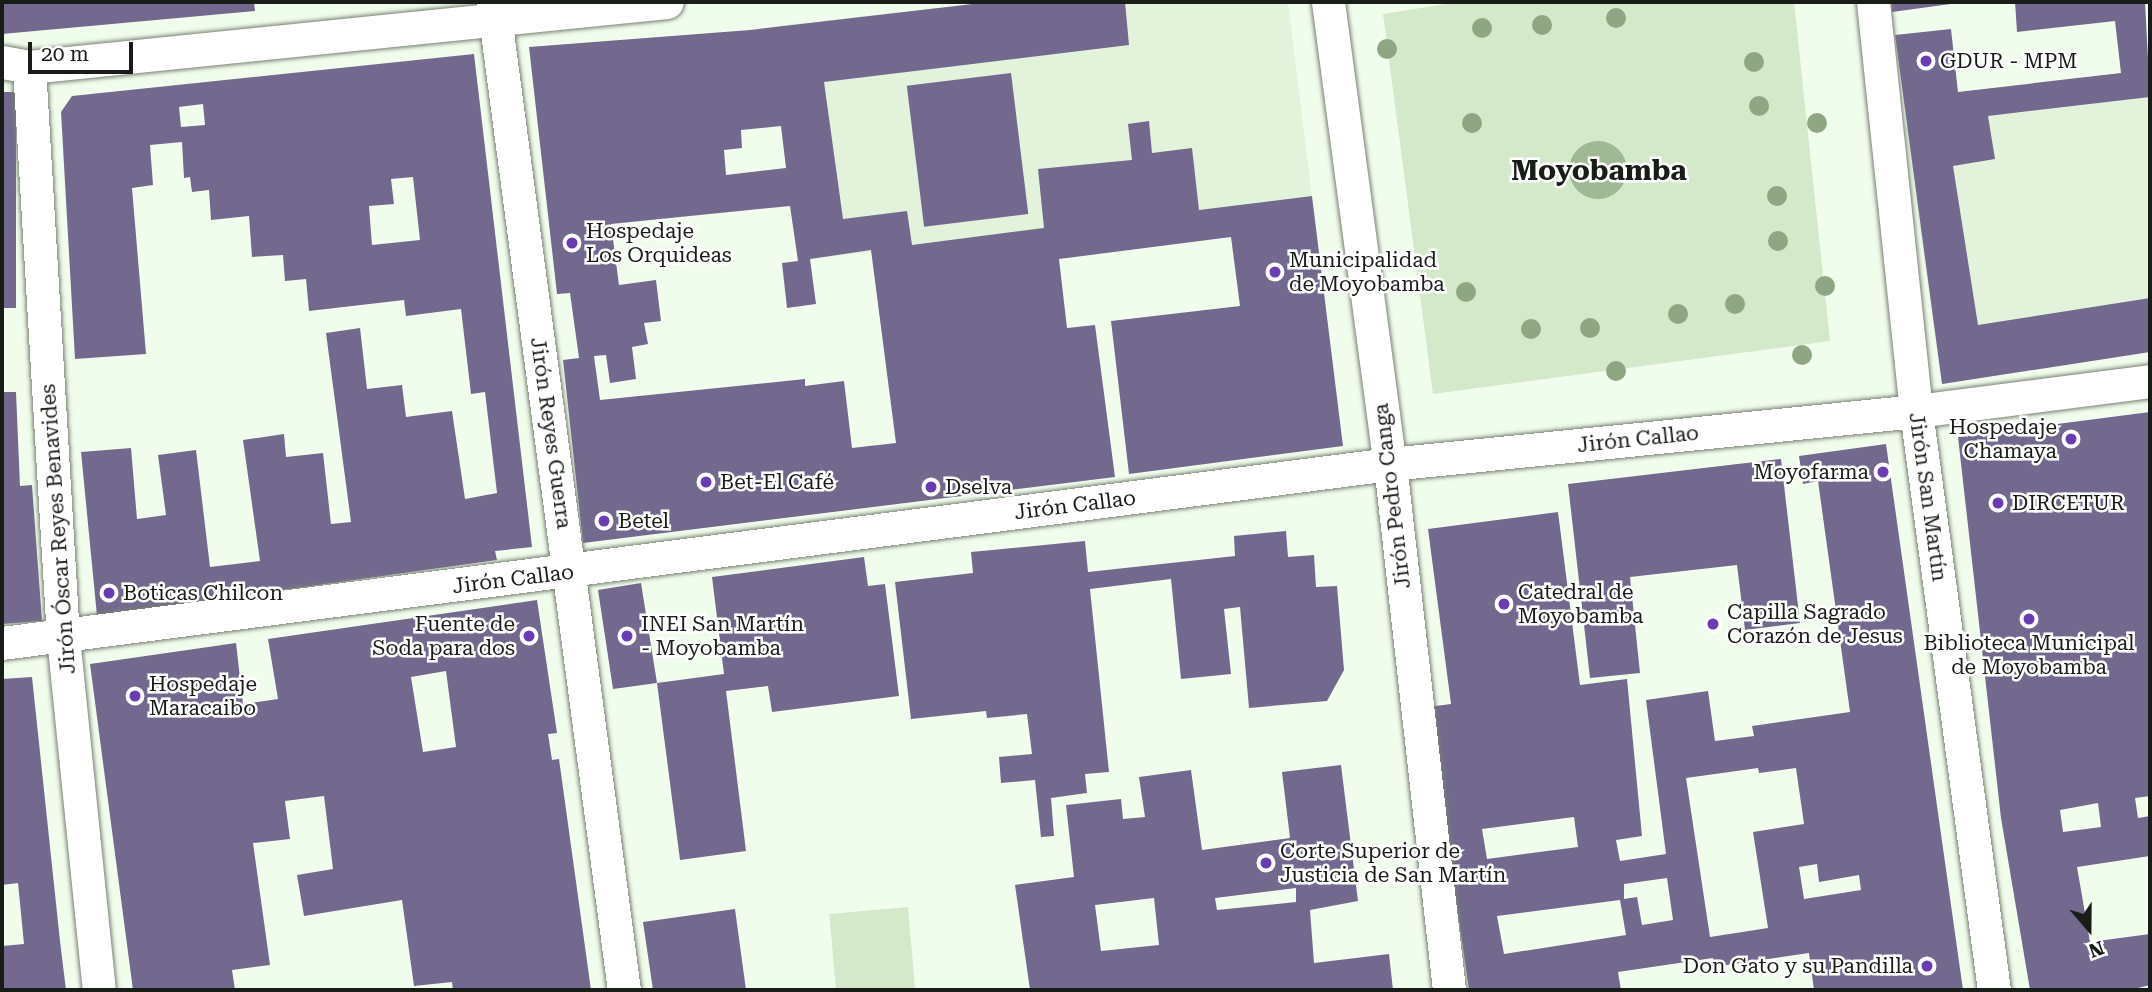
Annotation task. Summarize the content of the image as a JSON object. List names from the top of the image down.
{
  "streets": {
    "street": [
      "Jirón Reyes Guerra",
      "Jirón Callao",
      "Jirón Pedro Canga",
      "Jirón San Martín",
      "Jirón Óscar Reyes Benavides"
    ]
  },
  "crossings": [
    ["Jirón Reyes Guerra", "Jirón Callao"],
    ["Jirón Callao", "Jirón Pedro Canga"],
    ["Jirón Callao", "Jirón San Martín"],
    ["Jirón Callao", "Jirón Óscar Reyes Benavides"]
  ],
  "districts": ["Moyobamba"],
  "places": [
    "GDUR - MPM",
    "Hospedaje Los Orquideas",
    "Municipalidad de Moyobamba",
    "Hospedaje Chamaya",
    "Moyofarma",
    "Bet-El Café",
    "Dselva",
    "DIRCETUR",
    "Betel",
    "Boticas Chilcon",
    "Catedral de Moyobamba",
    "Biblioteca Municipal de Moyobamba",
    "Capilla Sagrado Corazón de Jesus",
    "Fuente de Soda para dos",
    "INEI San Martín - Moyobamba",
    "Hospedaje Maracaibo",
    "Corte Superior de Justicia de San Martín",
    "Don Gato y su Pandilla"
  ],
  "scale_bar": "20 m",
  "north": "bottom"
}
